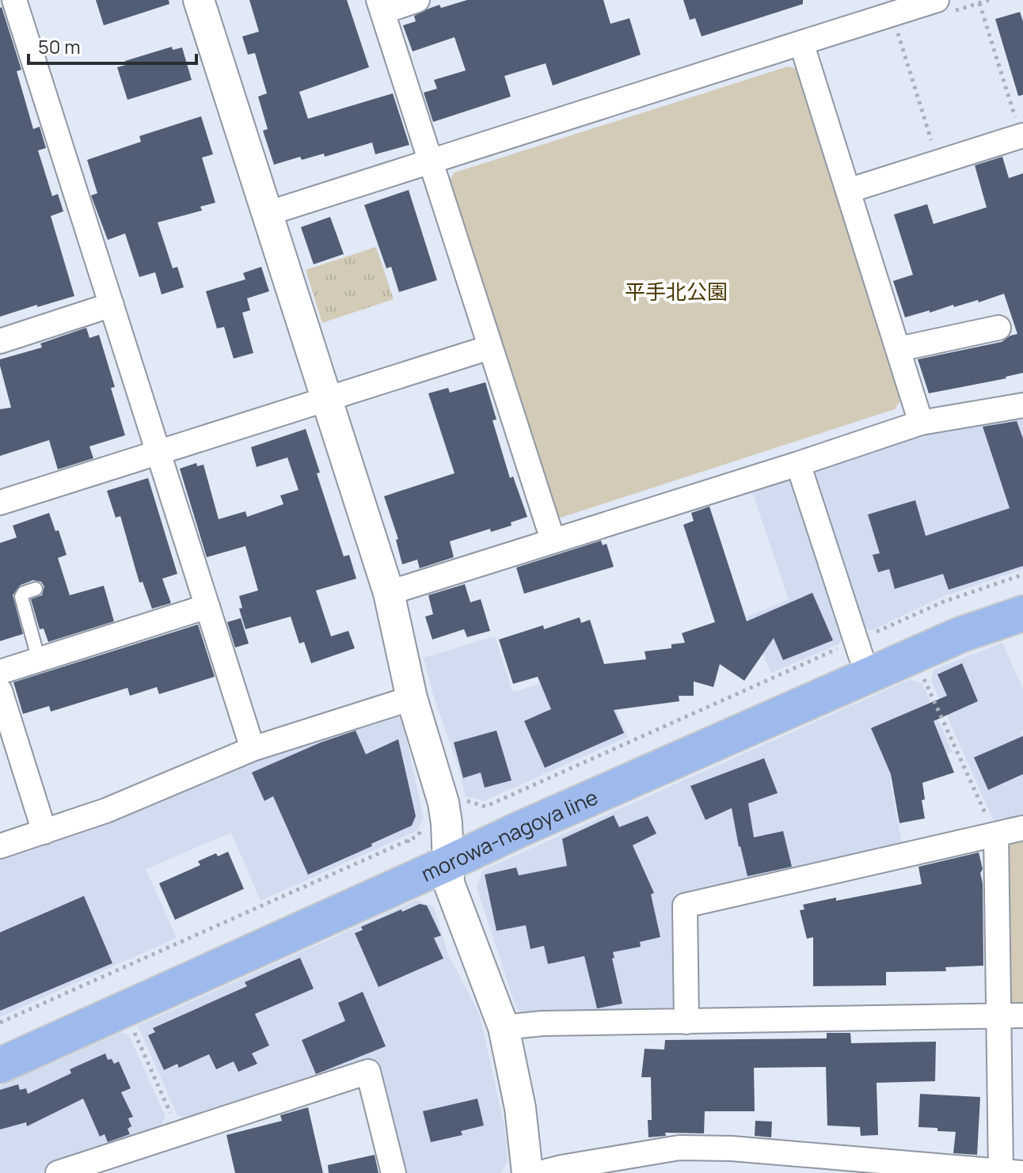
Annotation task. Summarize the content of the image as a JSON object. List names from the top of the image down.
{
  "streets": {
    "main road": ["morowa-nagoya line"]
  },
  "parks": ["平手北公園"],
  "scale_bar": "50 m"
}
